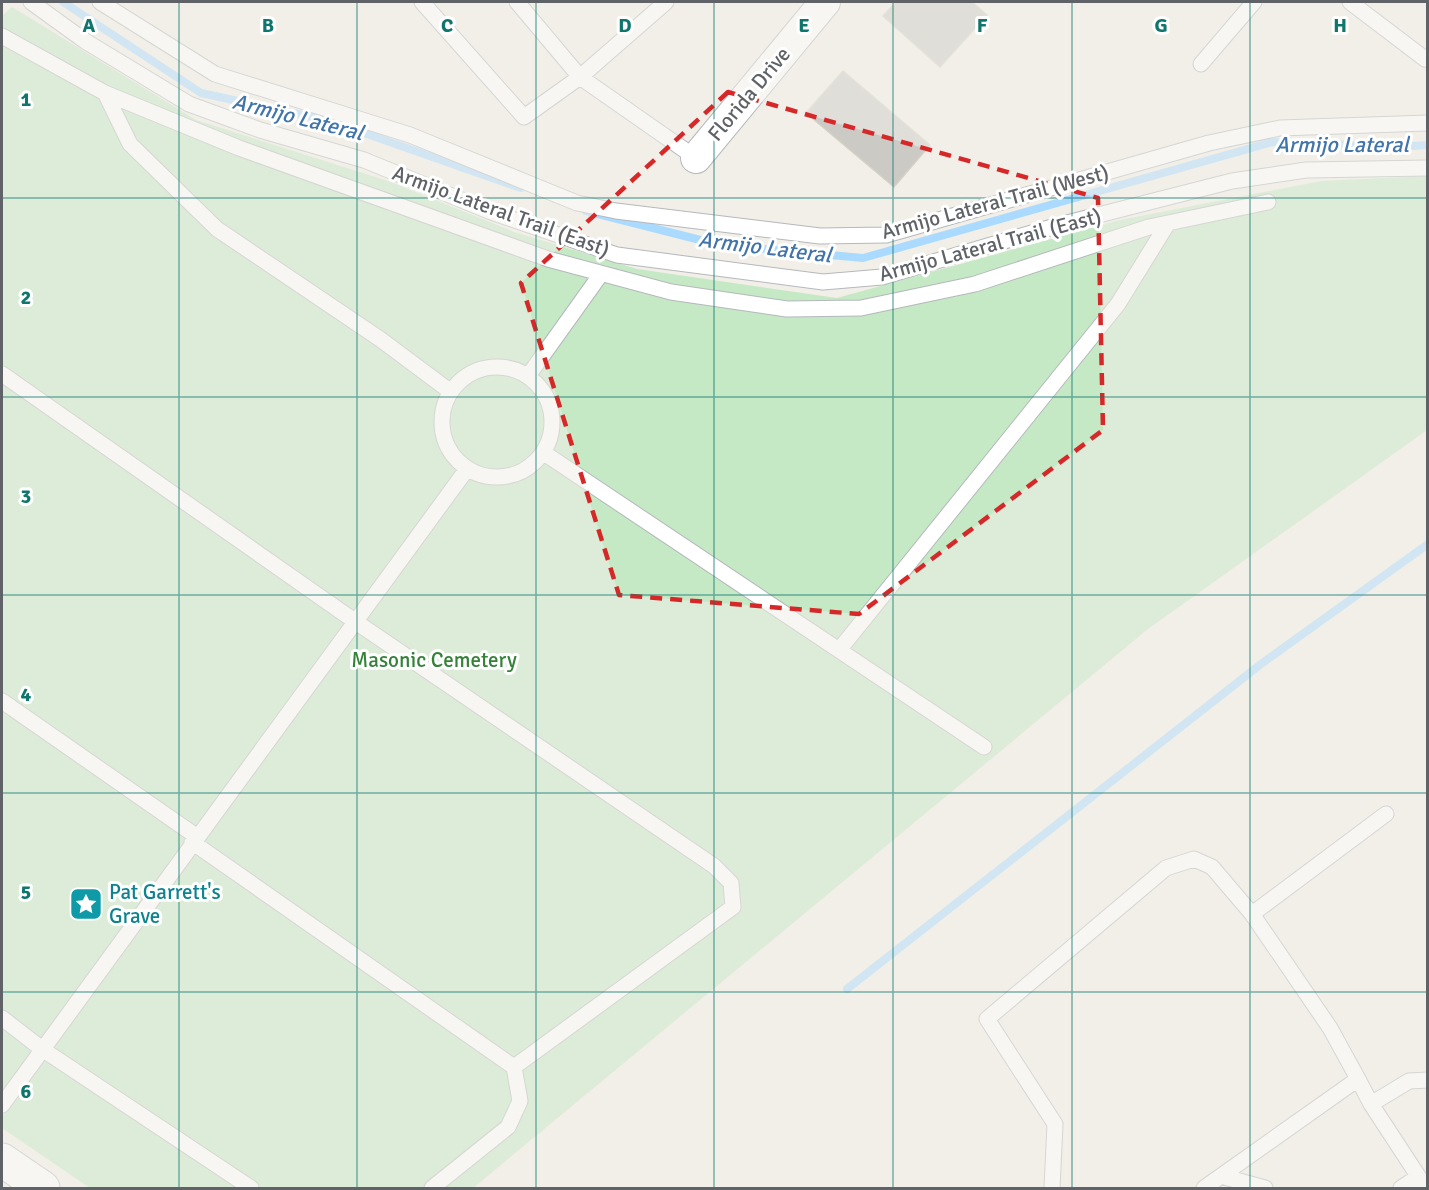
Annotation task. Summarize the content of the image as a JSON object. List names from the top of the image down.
{
  "streets": {
    "street": ["Florida Drive"],
    "lane": ["Armijo Lateral Trail (West)", "Armijo Lateral Trail (East)"]
  },
  "water": ["Armijo Lateral"],
  "parks": ["Masonic Cemetery"],
  "places": {
    "place": ["Pat Garrett's Grave"]
  },
  "grid": {
    "columns": [
      "A",
      "B",
      "C",
      "D",
      "E",
      "F",
      "G",
      "H"
    ],
    "rows": [
      "1",
      "2",
      "3",
      "4",
      "5",
      "6"
    ]
  }
}
